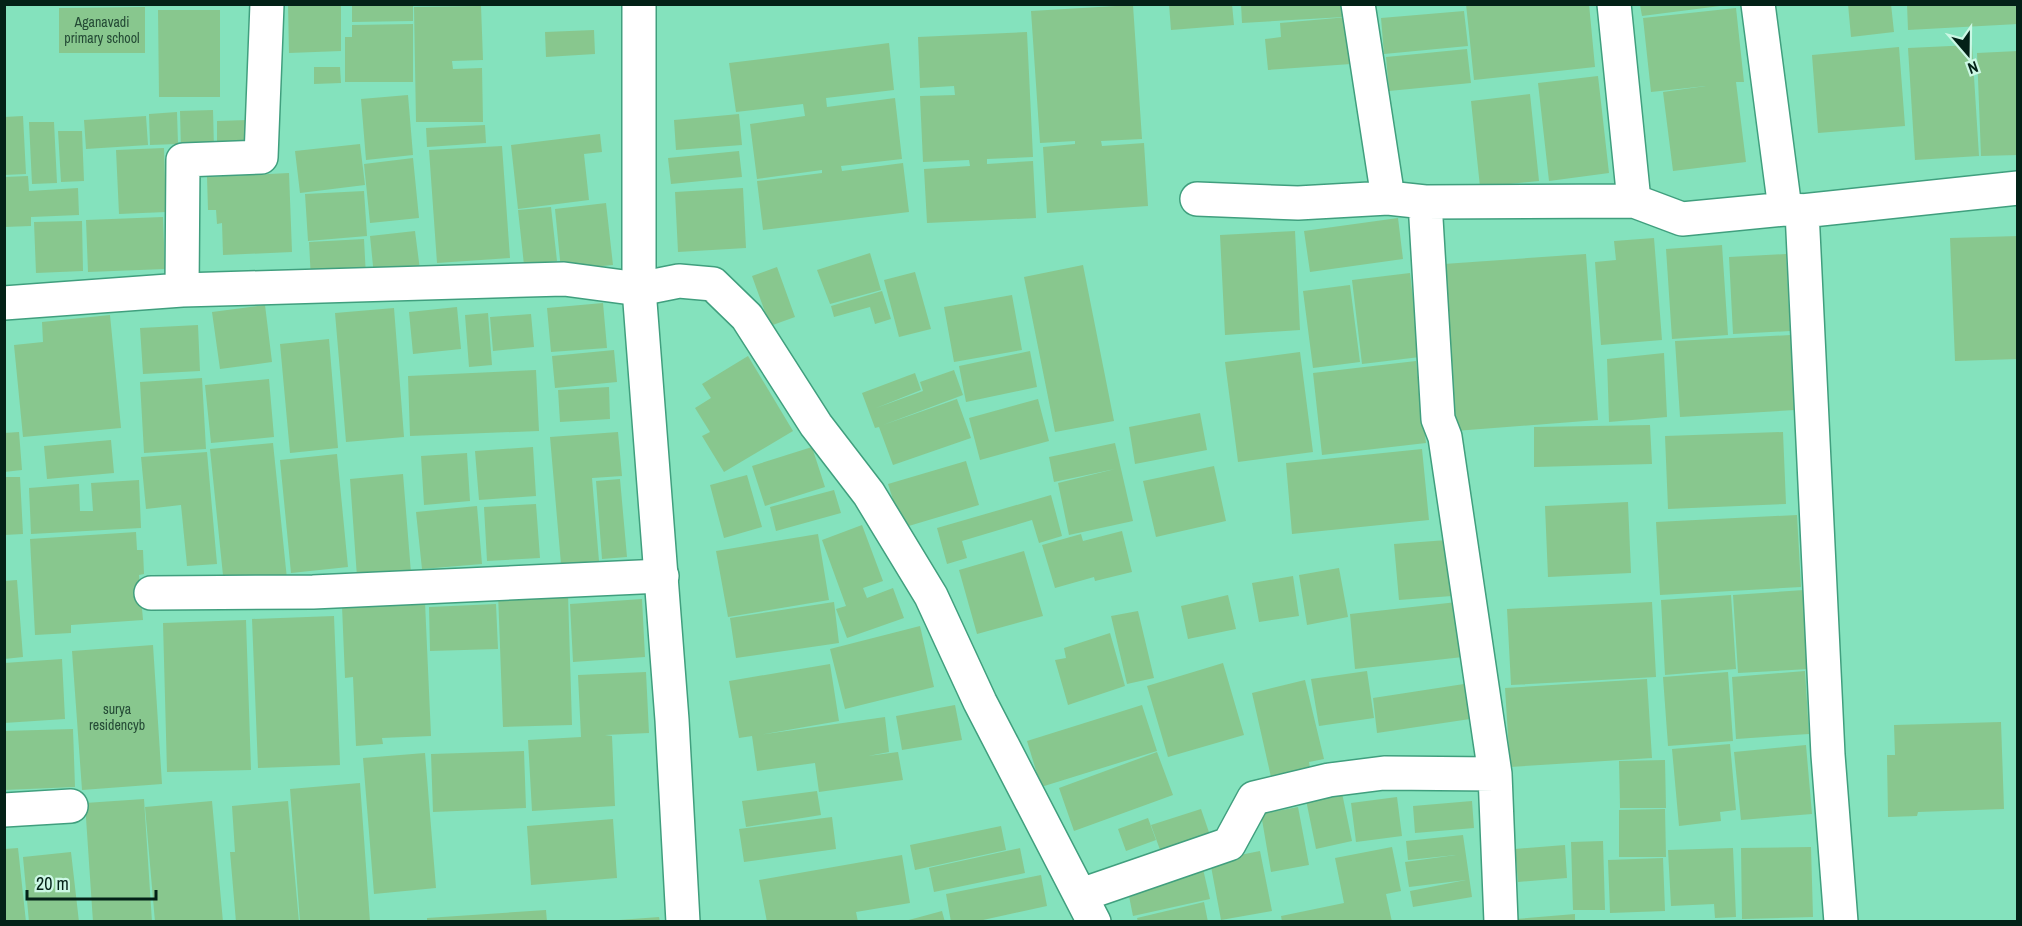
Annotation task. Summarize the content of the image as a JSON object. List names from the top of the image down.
{
  "house_numbers": ["Aganavadi primary school", "surya residencyb"],
  "scale_bar": "20 m",
  "north": "bottom"
}
